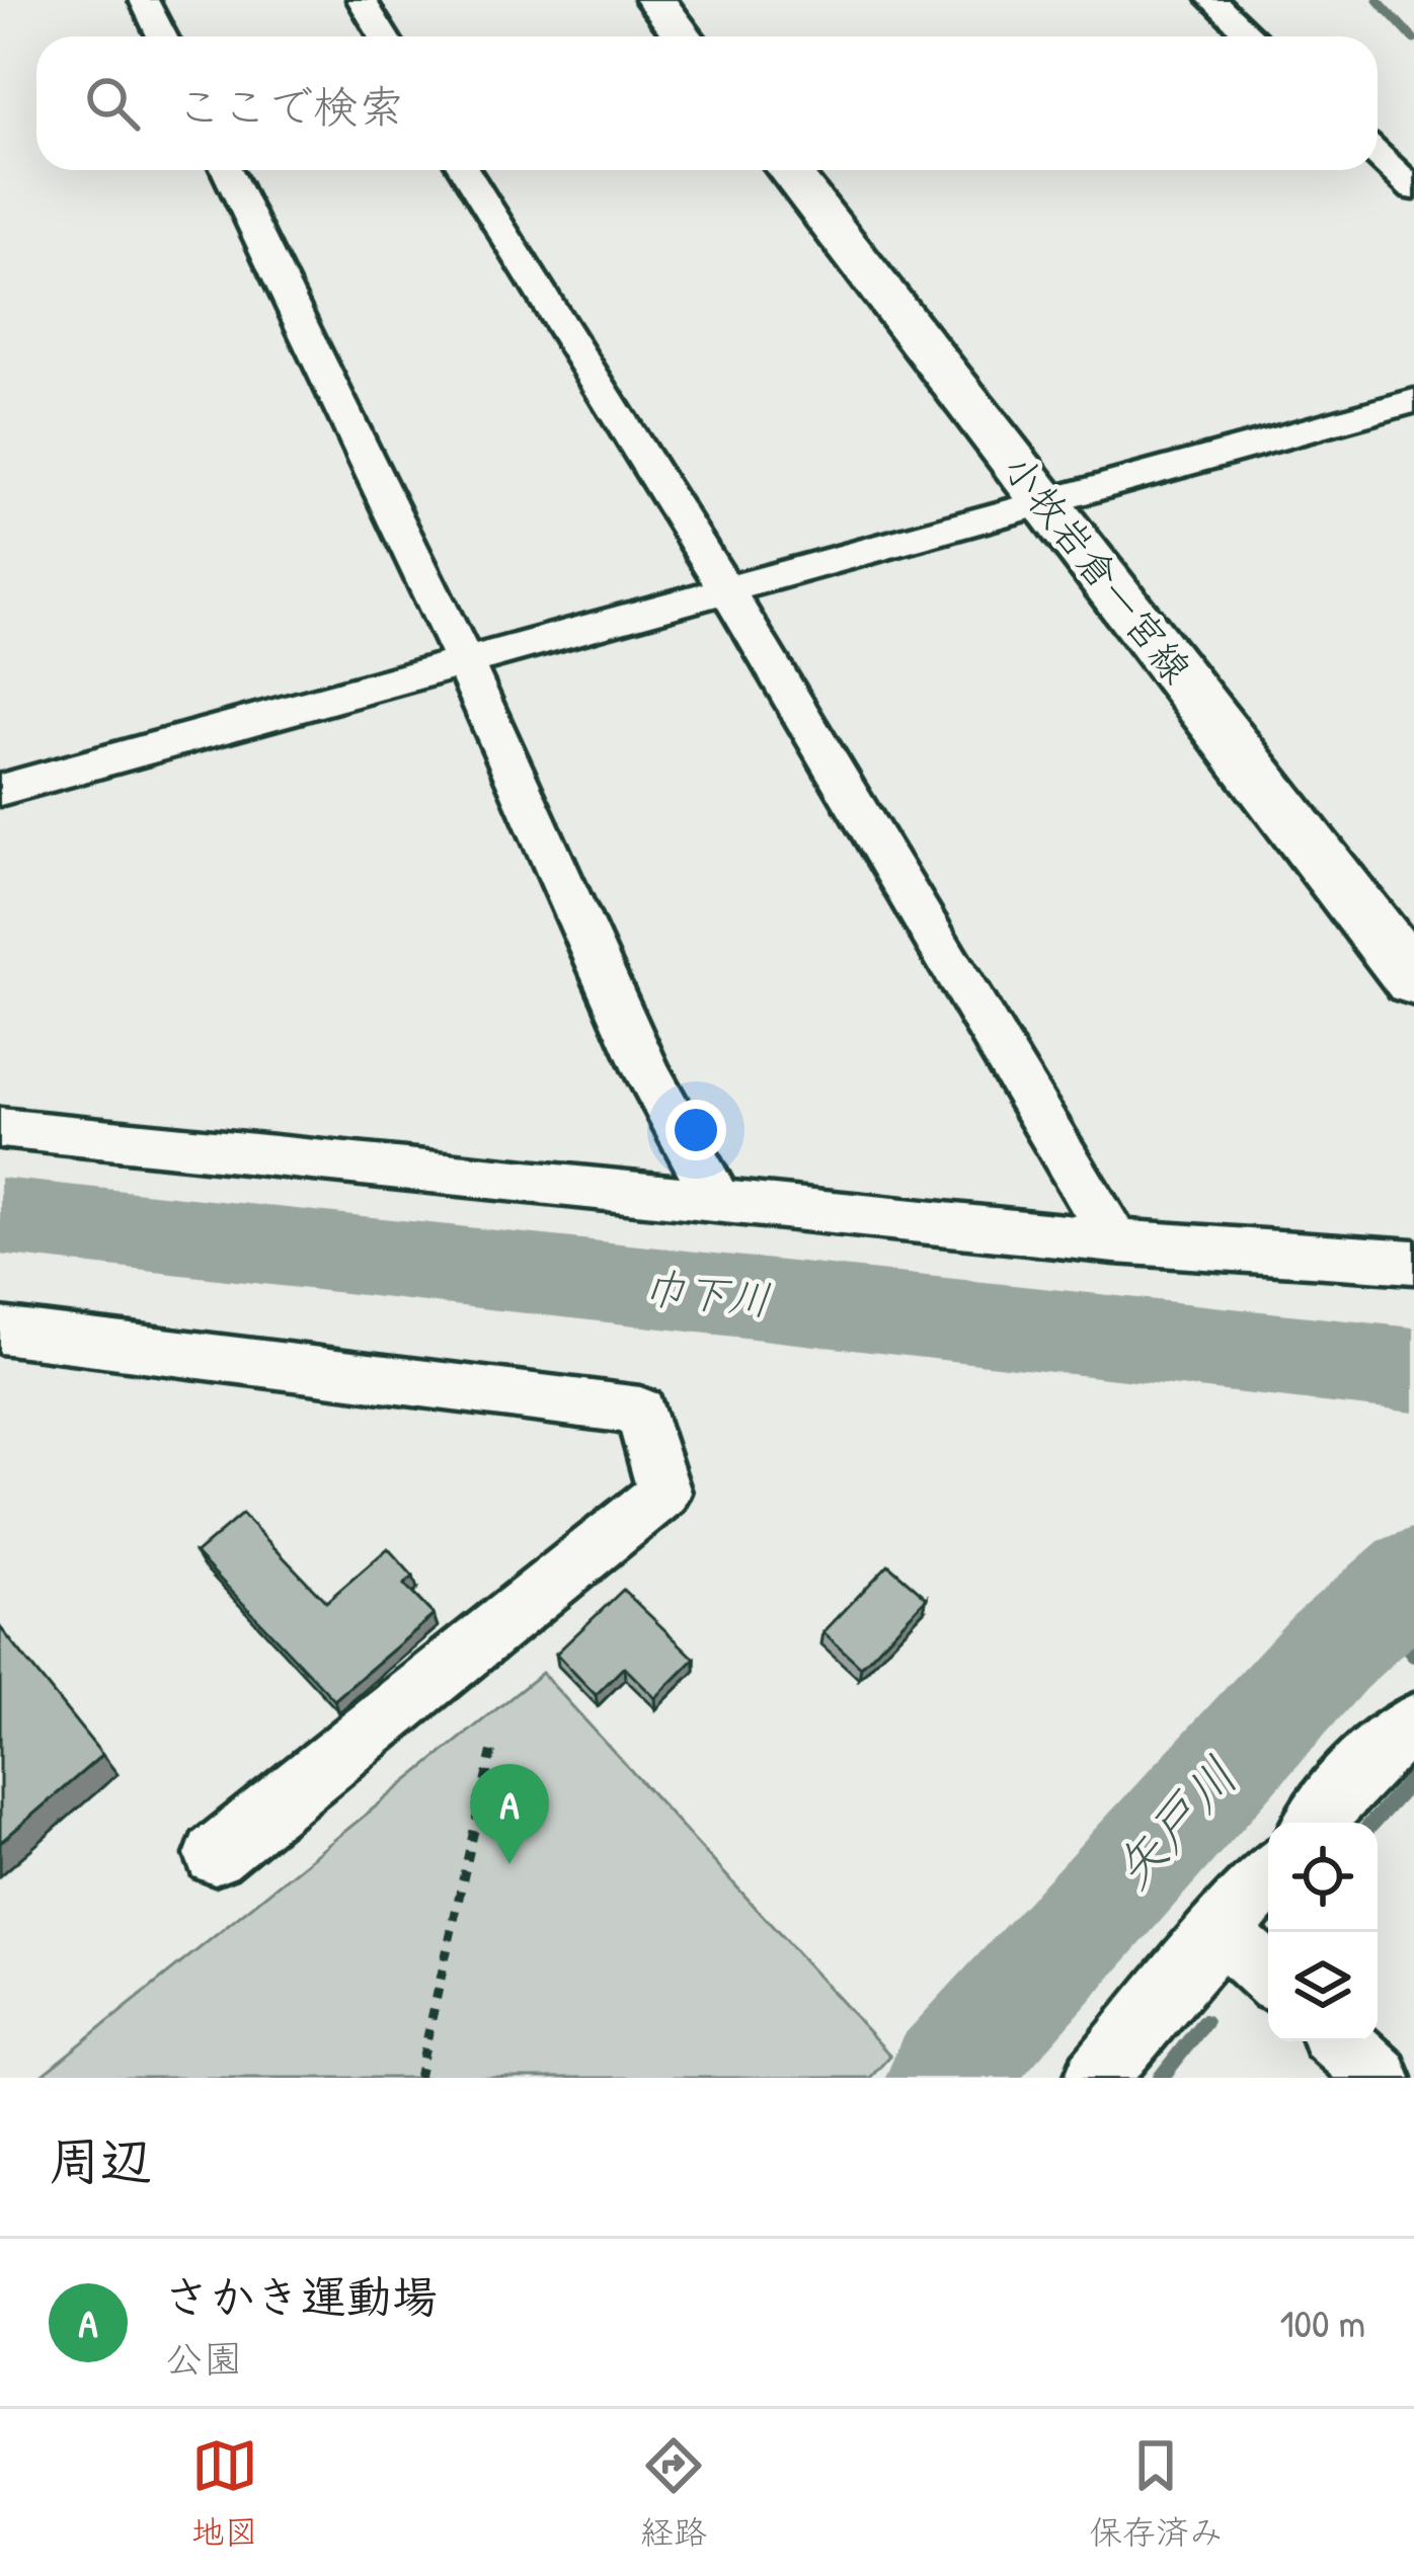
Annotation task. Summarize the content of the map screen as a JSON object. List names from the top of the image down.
{
  "streets": {
    "main road": ["小牧岩倉一宮線"]
  },
  "water": ["巾下川", "矢戸川"],
  "page": {
    "search": "ここで検索",
    "pins": "A",
    "heading": "周辺",
    "list": [
      {
        "mark": "A",
        "name": "さかき運動場",
        "note": "公園",
        "value": "100 m"
      }
    ],
    "nav": ["地図", "経路", "保存済み"]
  }
}
